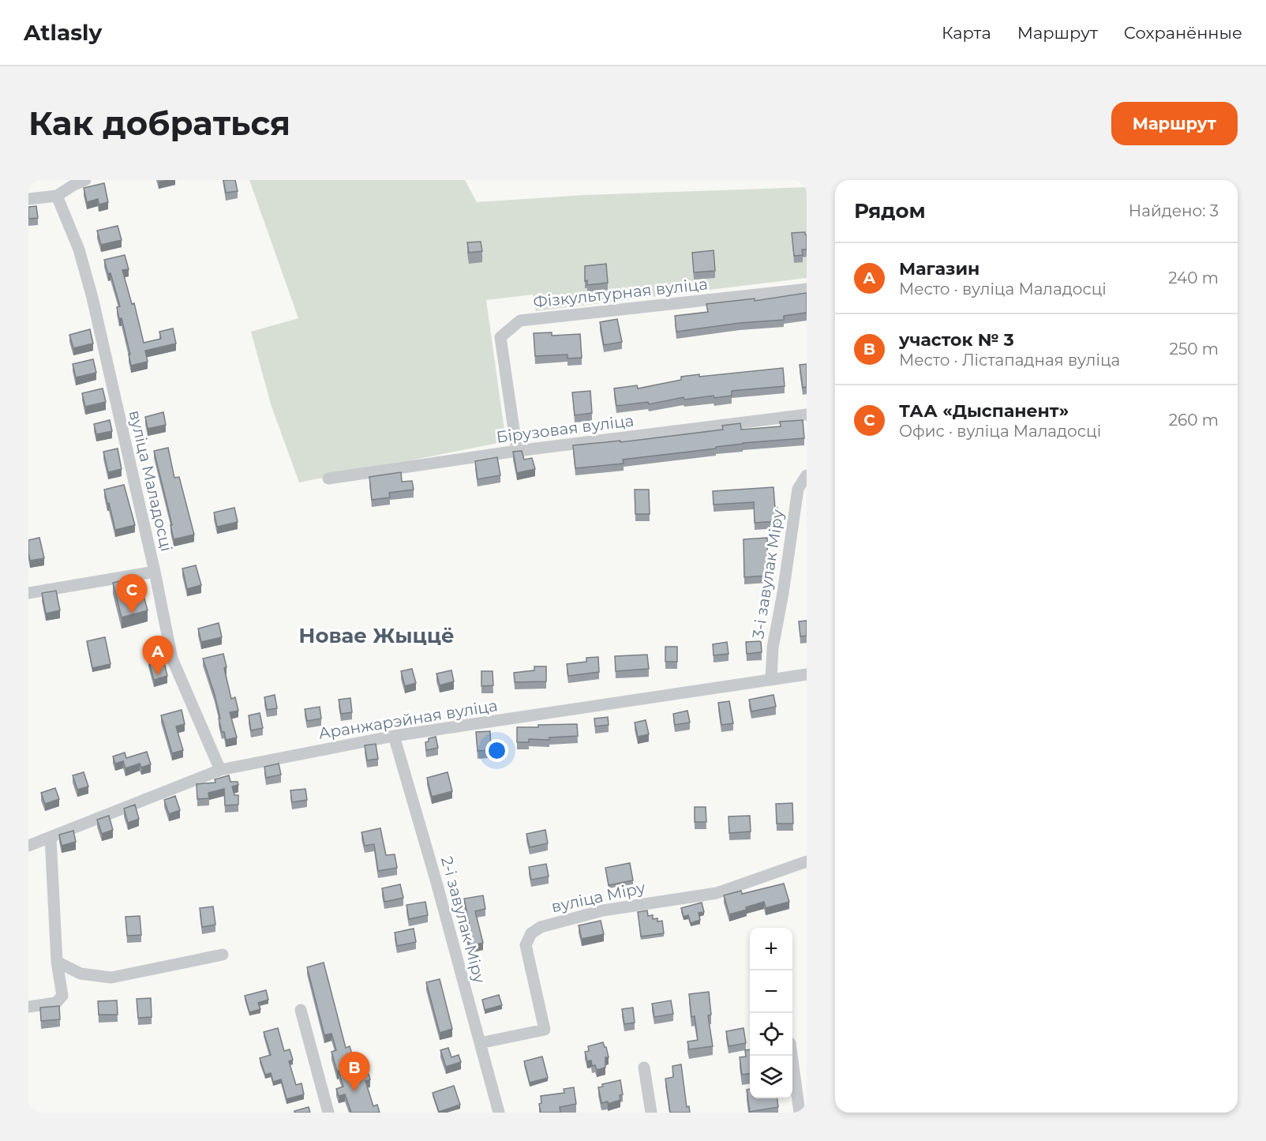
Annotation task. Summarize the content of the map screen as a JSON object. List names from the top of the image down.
{
  "streets": {
    "street": [
      "Фізкультурная вуліца",
      "Бірузовая вуліца",
      "вуліца Маладосці",
      "3-і завулак Міру",
      "Аранжарэйная вуліца",
      "вуліца Міру",
      "2-і завулак Міру"
    ]
  },
  "crossings": [
    ["Фізкультурная вуліца", "Бірузовая вуліца"],
    ["вуліца Маладосці", "Аранжарэйная вуліца"],
    ["3-і завулак Міру", "Аранжарэйная вуліца"],
    ["Аранжарэйная вуліца", "2-і завулак Міру"],
    ["вуліца Міру", "2-і завулак Міру"]
  ],
  "districts": ["Новае Жыццё"],
  "page": {
    "header": "Atlasly",
    "nav": ["Карта", "Маршрут", "Сохранённые"],
    "buttons": "Маршрут",
    "title": "Как добраться",
    "heading": ["Рядом", "Найдено: 3"],
    "list": [
      {
        "mark": "A",
        "name": "Магазин",
        "note": "Место · вуліца Маладосці",
        "value": "240 m"
      },
      {
        "mark": "B",
        "name": "участок № 3",
        "note": "Место · Лістападная вуліца",
        "value": "250 m"
      },
      {
        "mark": "C",
        "name": "ТАА «Дыспанент»",
        "note": "Офис · вуліца Маладосці",
        "value": "260 m"
      }
    ],
    "pins": ["C", "A", "B"],
    "map_buttons": ["+", "−"]
  }
}
